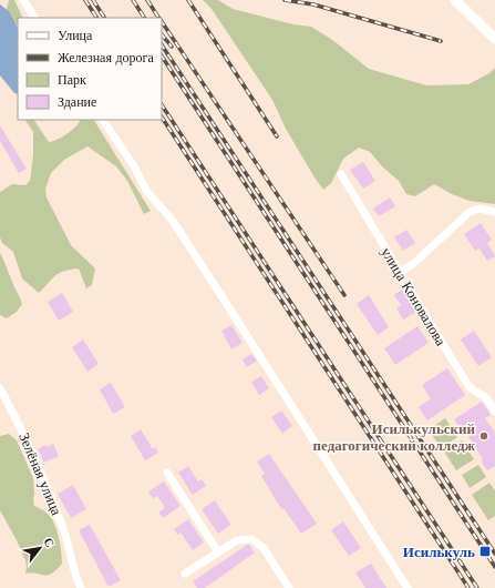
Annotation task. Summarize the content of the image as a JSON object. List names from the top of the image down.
{
  "streets": {
    "street": ["улица Коновалова", "Зелёная улица"]
  },
  "places": {
    "other": ["Исилькульский педагогический колледж"],
    "transit": ["Исилькуль"]
  },
  "legend": [
    "Улица",
    "Железная дорога",
    "Парк",
    "Здание"
  ],
  "north": "top right"
}
